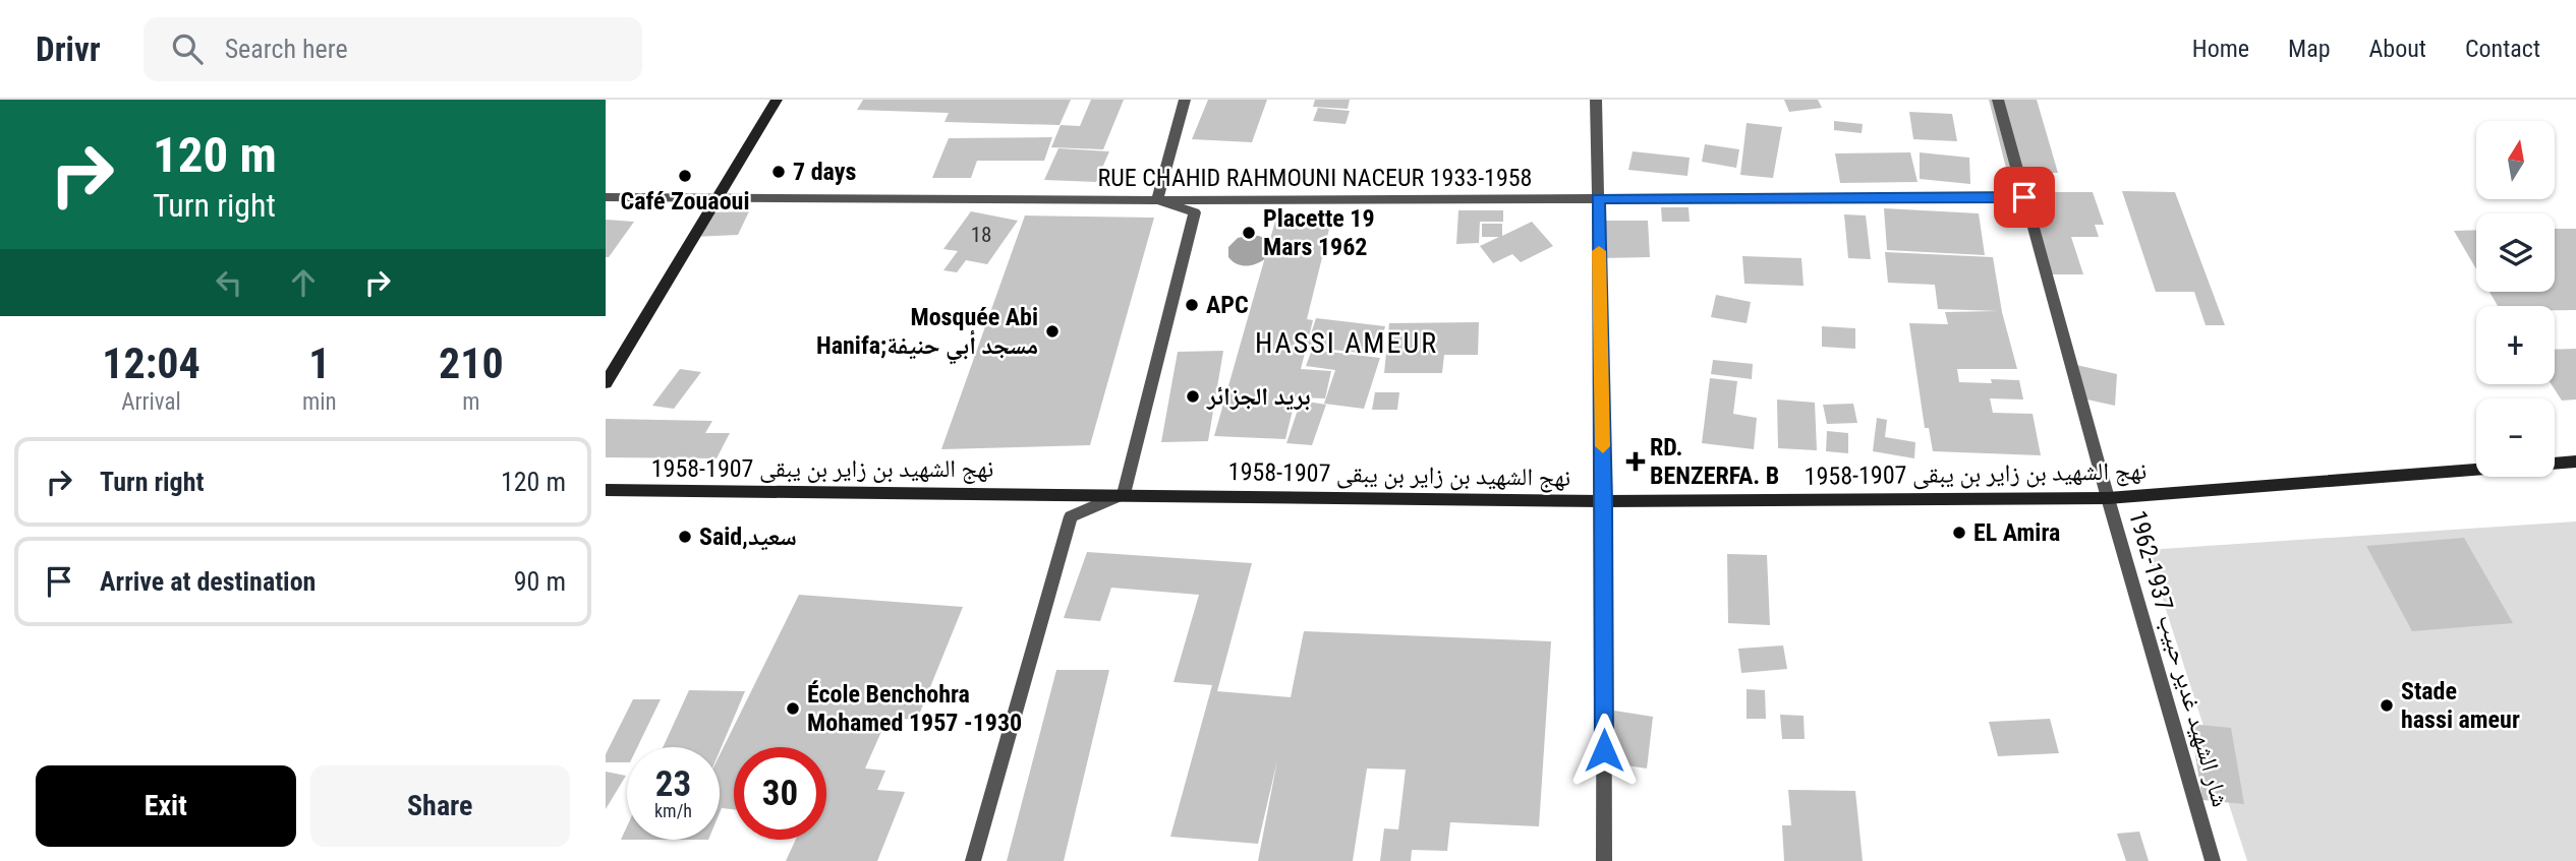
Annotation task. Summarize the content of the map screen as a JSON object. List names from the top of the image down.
{
  "streets": {
    "main road": ["نهج الشهيد بن زاير بن يبقى 1907-1958"],
    "street": ["RUE CHAHID RAHMOUNI NACEUR 1933-1958", "شار الشهيد غدير حبيب 1937-1962"]
  },
  "crossings": [
    ["RUE CHAHID RAHMOUNI NACEUR 1933-1958", "شار الشهيد غدير حبيب 1937-1962"],
    ["نهج الشهيد بن زاير بن يبقى 1907-1958", "شار الشهيد غدير حبيب 1937-1962"]
  ],
  "districts": ["HASSI AMEUR"],
  "places": {
    "other": [
      "7 days",
      "Café Zouaoui",
      "Placette 19 Mars 1962",
      "APC",
      "Mosquée Abi Hanifa;مسجد أبي حنيفة",
      "بريد الجزائر",
      "EL Amira",
      "Said,سعيد",
      "Stade hassi ameur",
      "École Benchohra Mohamed 1957 -1930"
    ],
    "health": ["RD. BENZERFA. B"]
  },
  "house_numbers": ["18"],
  "north": "top",
  "page": {
    "header": "Drivr",
    "search": "Search here",
    "nav": [
      "Home",
      "Map",
      "About",
      "Contact"
    ],
    "turn": ["120 m", "Turn right"],
    "map_buttons": ["+", "−"],
    "eta": [
      "12:04",
      "Arrival",
      "1",
      "min",
      "210",
      "m"
    ],
    "list": [
      {
        "name": "Turn right",
        "value": "120 m"
      },
      {
        "name": "Arrive at destination",
        "value": "90 m"
      }
    ],
    "speed": "23 km/h",
    "limit": "30",
    "buttons": ["Exit", "Share"]
  }
}
